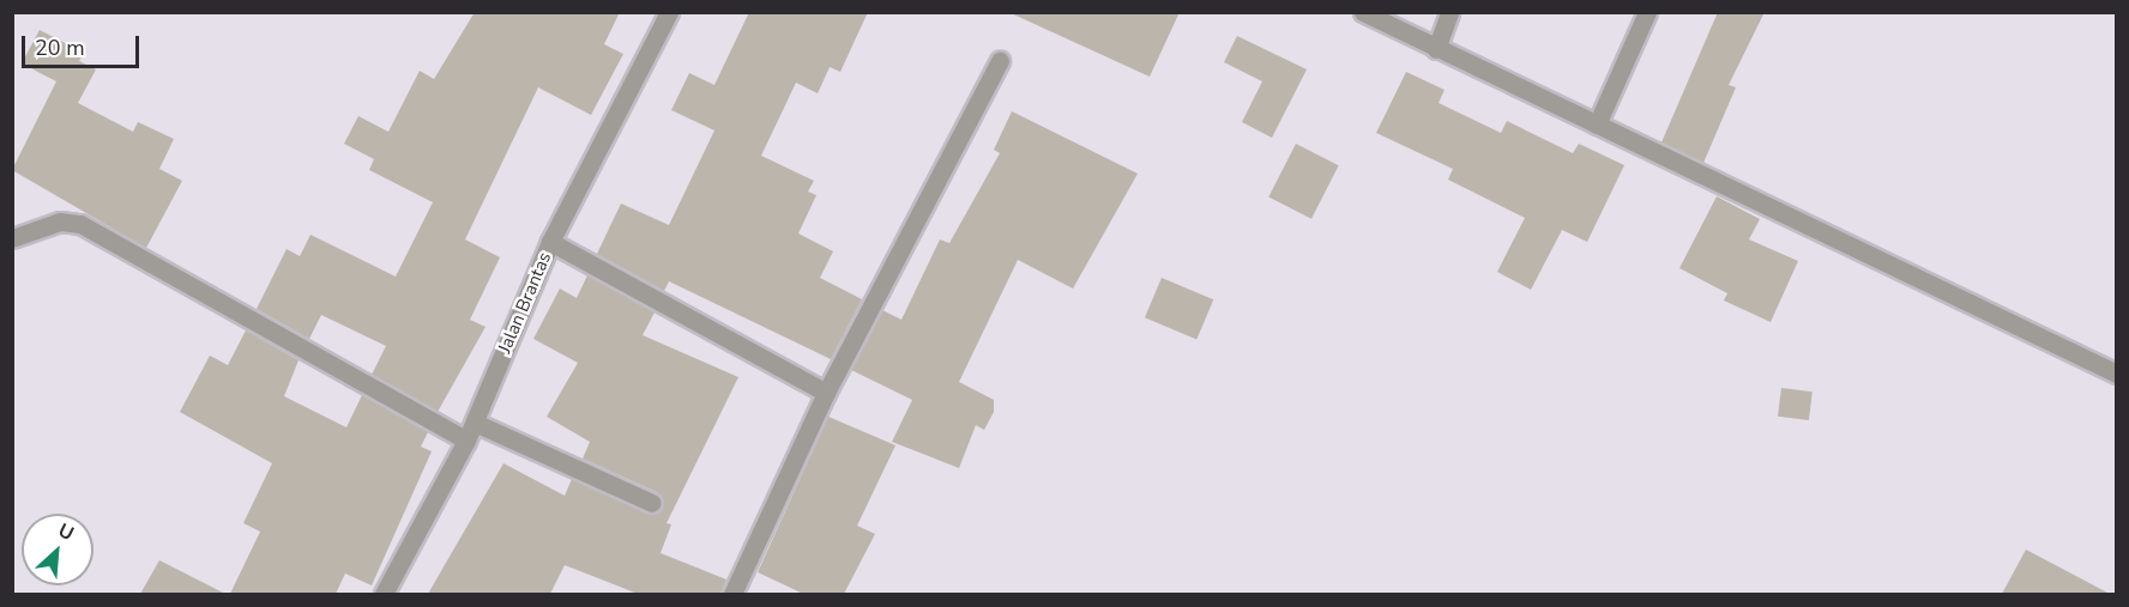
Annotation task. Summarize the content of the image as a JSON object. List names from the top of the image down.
{
  "streets": {
    "street": ["Jalan Brantas"]
  },
  "scale_bar": "20 m",
  "north": "top right"
}
